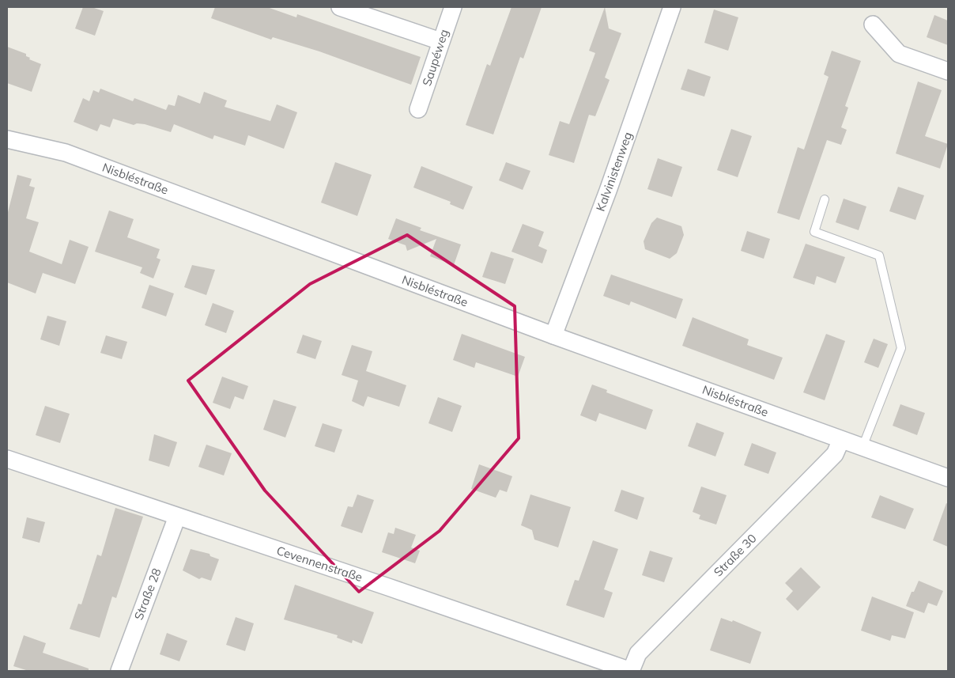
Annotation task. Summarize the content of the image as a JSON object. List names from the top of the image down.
{
  "streets": {
    "street": [
      "Saupéweg",
      "Kalvinistenweg",
      "Nisbléstraße",
      "Straße 30",
      "Cevennenstraße",
      "Straße 28"
    ]
  },
  "crossings": [
    ["Kalvinistenweg", "Nisbléstraße"],
    ["Nisbléstraße", "Straße 30"],
    ["Straße 30", "Cevennenstraße"],
    ["Cevennenstraße", "Straße 28"]
  ]
}
